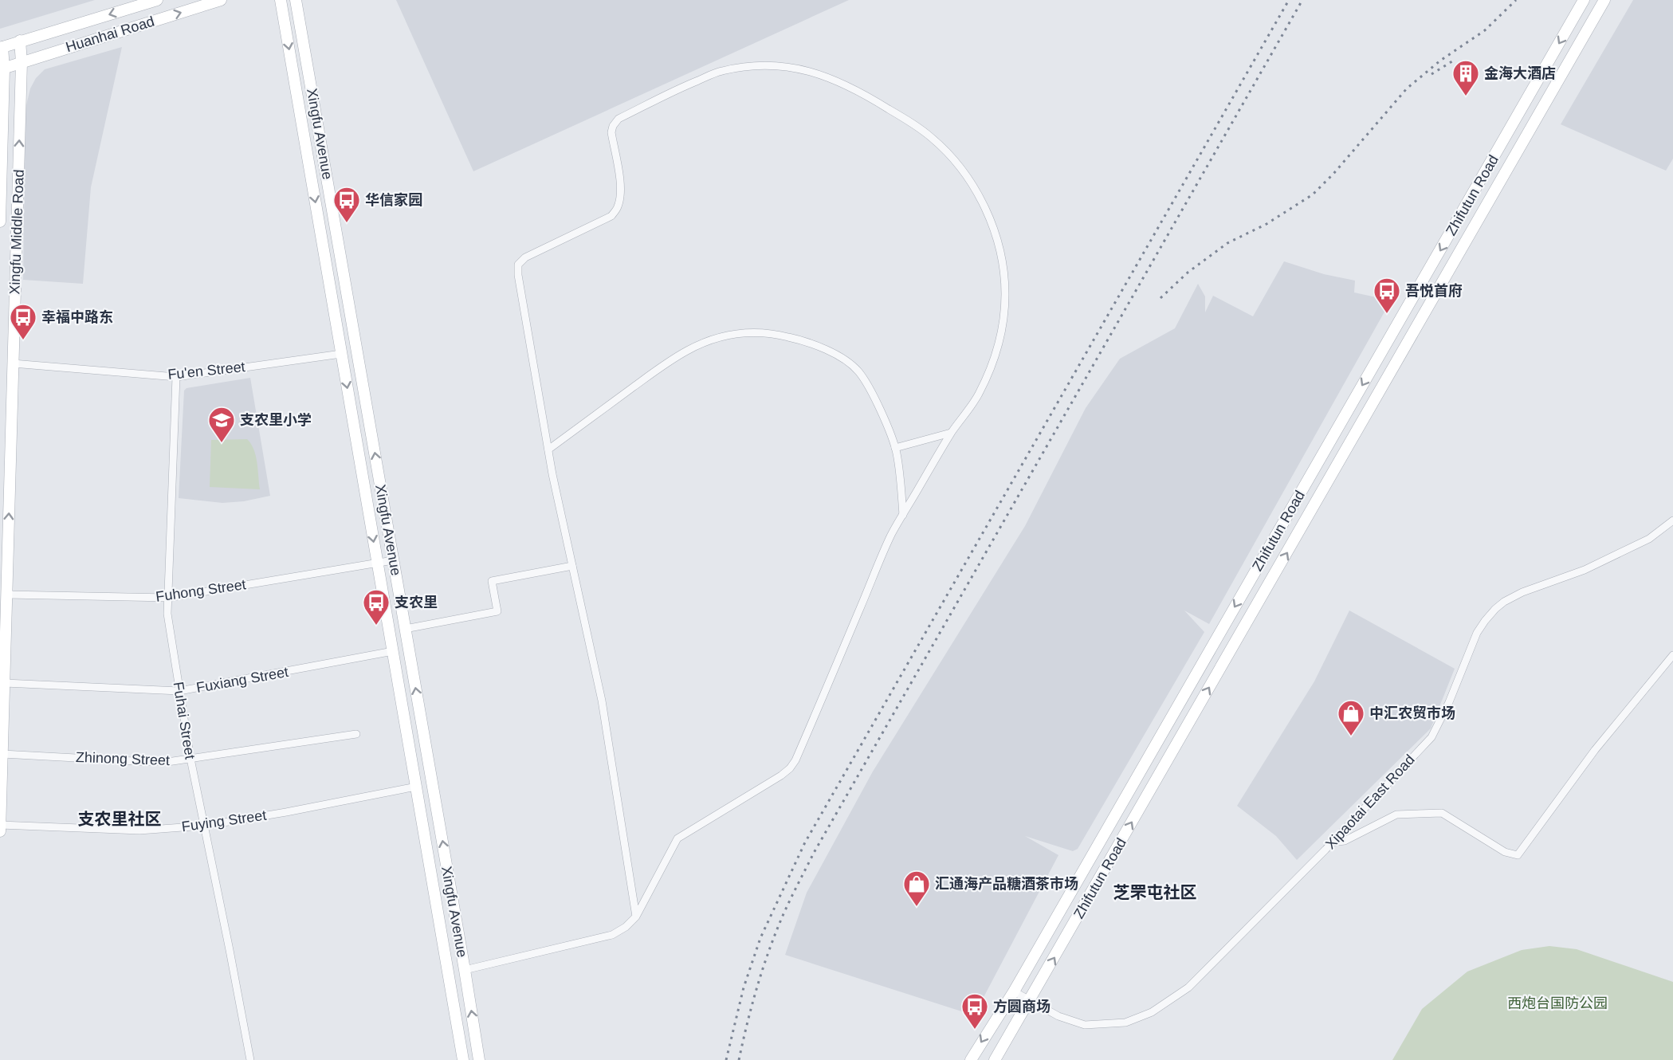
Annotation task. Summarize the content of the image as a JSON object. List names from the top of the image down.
{
  "streets": {
    "main road": [
      "Huanhai Road",
      "Xingfu Avenue",
      "Zhifutun Road",
      "Xingfu Middle Road"
    ],
    "street": [
      "Fu'en Street",
      "Fuhong Street",
      "Fuxiang Street",
      "Fuhai Street",
      "Zhinong Street",
      "Xipaotai East Road",
      "Fuying Street"
    ]
  },
  "crossings": [
    ["Huanhai Road", "Xingfu Middle Road"],
    ["Xingfu Avenue", "Fu'en Street"],
    ["Xingfu Avenue", "Fuhong Street"],
    ["Xingfu Avenue", "Fuxiang Street"],
    ["Xingfu Avenue", "Fuying Street"],
    ["Zhifutun Road", "Xipaotai East Road"],
    ["Xingfu Middle Road", "Fu'en Street"],
    ["Xingfu Middle Road", "Fuhong Street"],
    ["Xingfu Middle Road", "Fuxiang Street"],
    ["Xingfu Middle Road", "Zhinong Street"],
    ["Xingfu Middle Road", "Fuying Street"],
    ["Fu'en Street", "Fuhai Street"],
    ["Fuhong Street", "Fuhai Street"],
    ["Fuxiang Street", "Fuhai Street"],
    ["Fuhai Street", "Zhinong Street"],
    ["Fuhai Street", "Fuying Street"]
  ],
  "districts": ["支农里社区", "芝罘屯社区"],
  "parks": ["西炮台国防公园"],
  "places": {
    "building": ["金海大酒店"],
    "bus stop": [
      "华信家园",
      "吾悦首府",
      "幸福中路东",
      "支农里",
      "方圆商场"
    ],
    "school or university": ["支农里小学"],
    "shop": ["中汇农贸市场", "汇通海产品糖酒茶市场"]
  }
}
